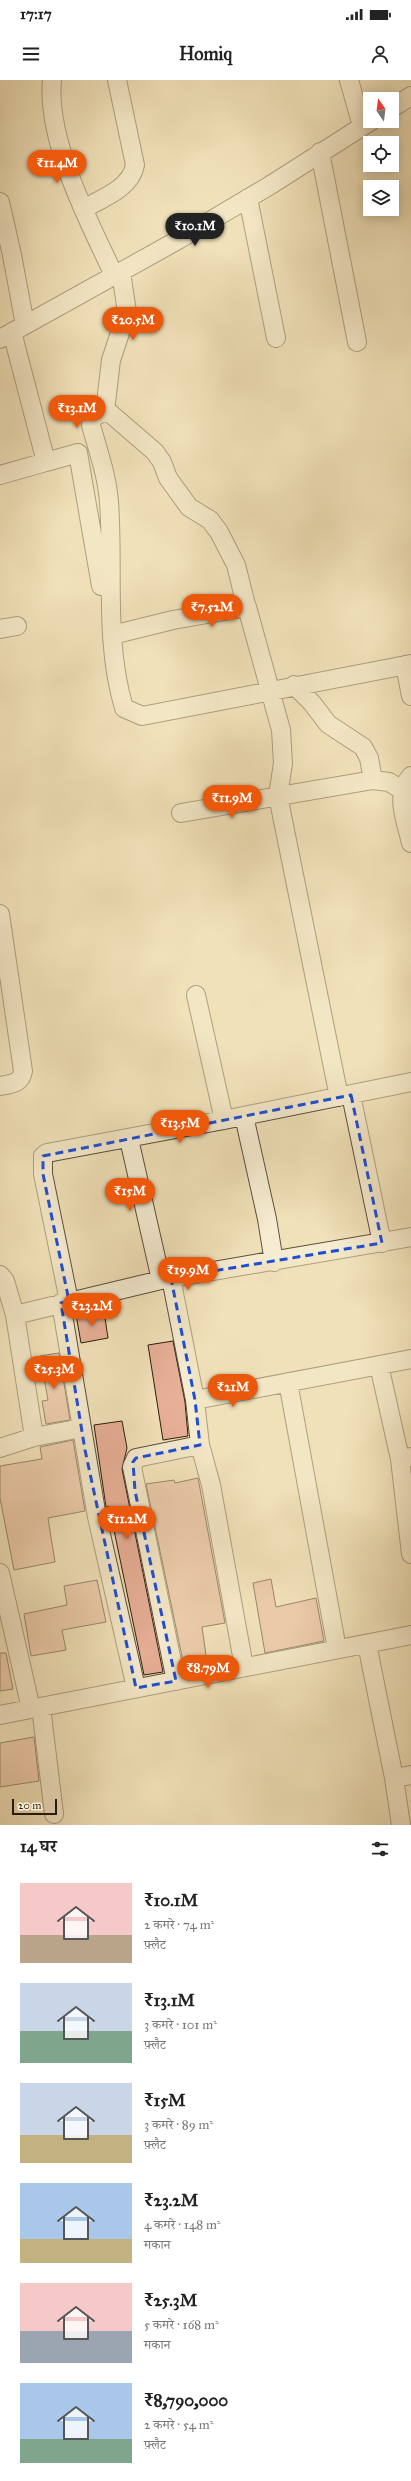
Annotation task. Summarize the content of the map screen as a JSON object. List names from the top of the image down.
{
  "scale_bar": "20 m",
  "north": "top",
  "page": {
    "status": "17:17",
    "header": "Homiq",
    "price": [
      "₹11.4M",
      "₹10.1M",
      "₹20.5M",
      "₹13.1M",
      "₹7.52M",
      "₹11.9M",
      "₹13.5M",
      "₹15M",
      "₹19.9M",
      "₹23.2M",
      "₹25.3M",
      "₹21M",
      "₹11.2M",
      "₹8.79M"
    ],
    "scale": "20 m",
    "heading": "14 घर",
    "list": [
      {
        "name": "₹10.1M",
        "note": "2 कमरे · 74 m² · फ़्लैट"
      },
      {
        "name": "₹13.1M",
        "note": "3 कमरे · 101 m² · फ़्लैट"
      },
      {
        "name": "₹15M",
        "note": "3 कमरे · 89 m² · फ़्लैट"
      },
      {
        "name": "₹23.2M",
        "note": "4 कमरे · 148 m² · मकान"
      },
      {
        "name": "₹25.3M",
        "note": "5 कमरे · 168 m² · मकान"
      },
      {
        "name": "₹8,790,000",
        "note": "2 कमरे · 54 m² · फ़्लैट"
      }
    ]
  }
}
